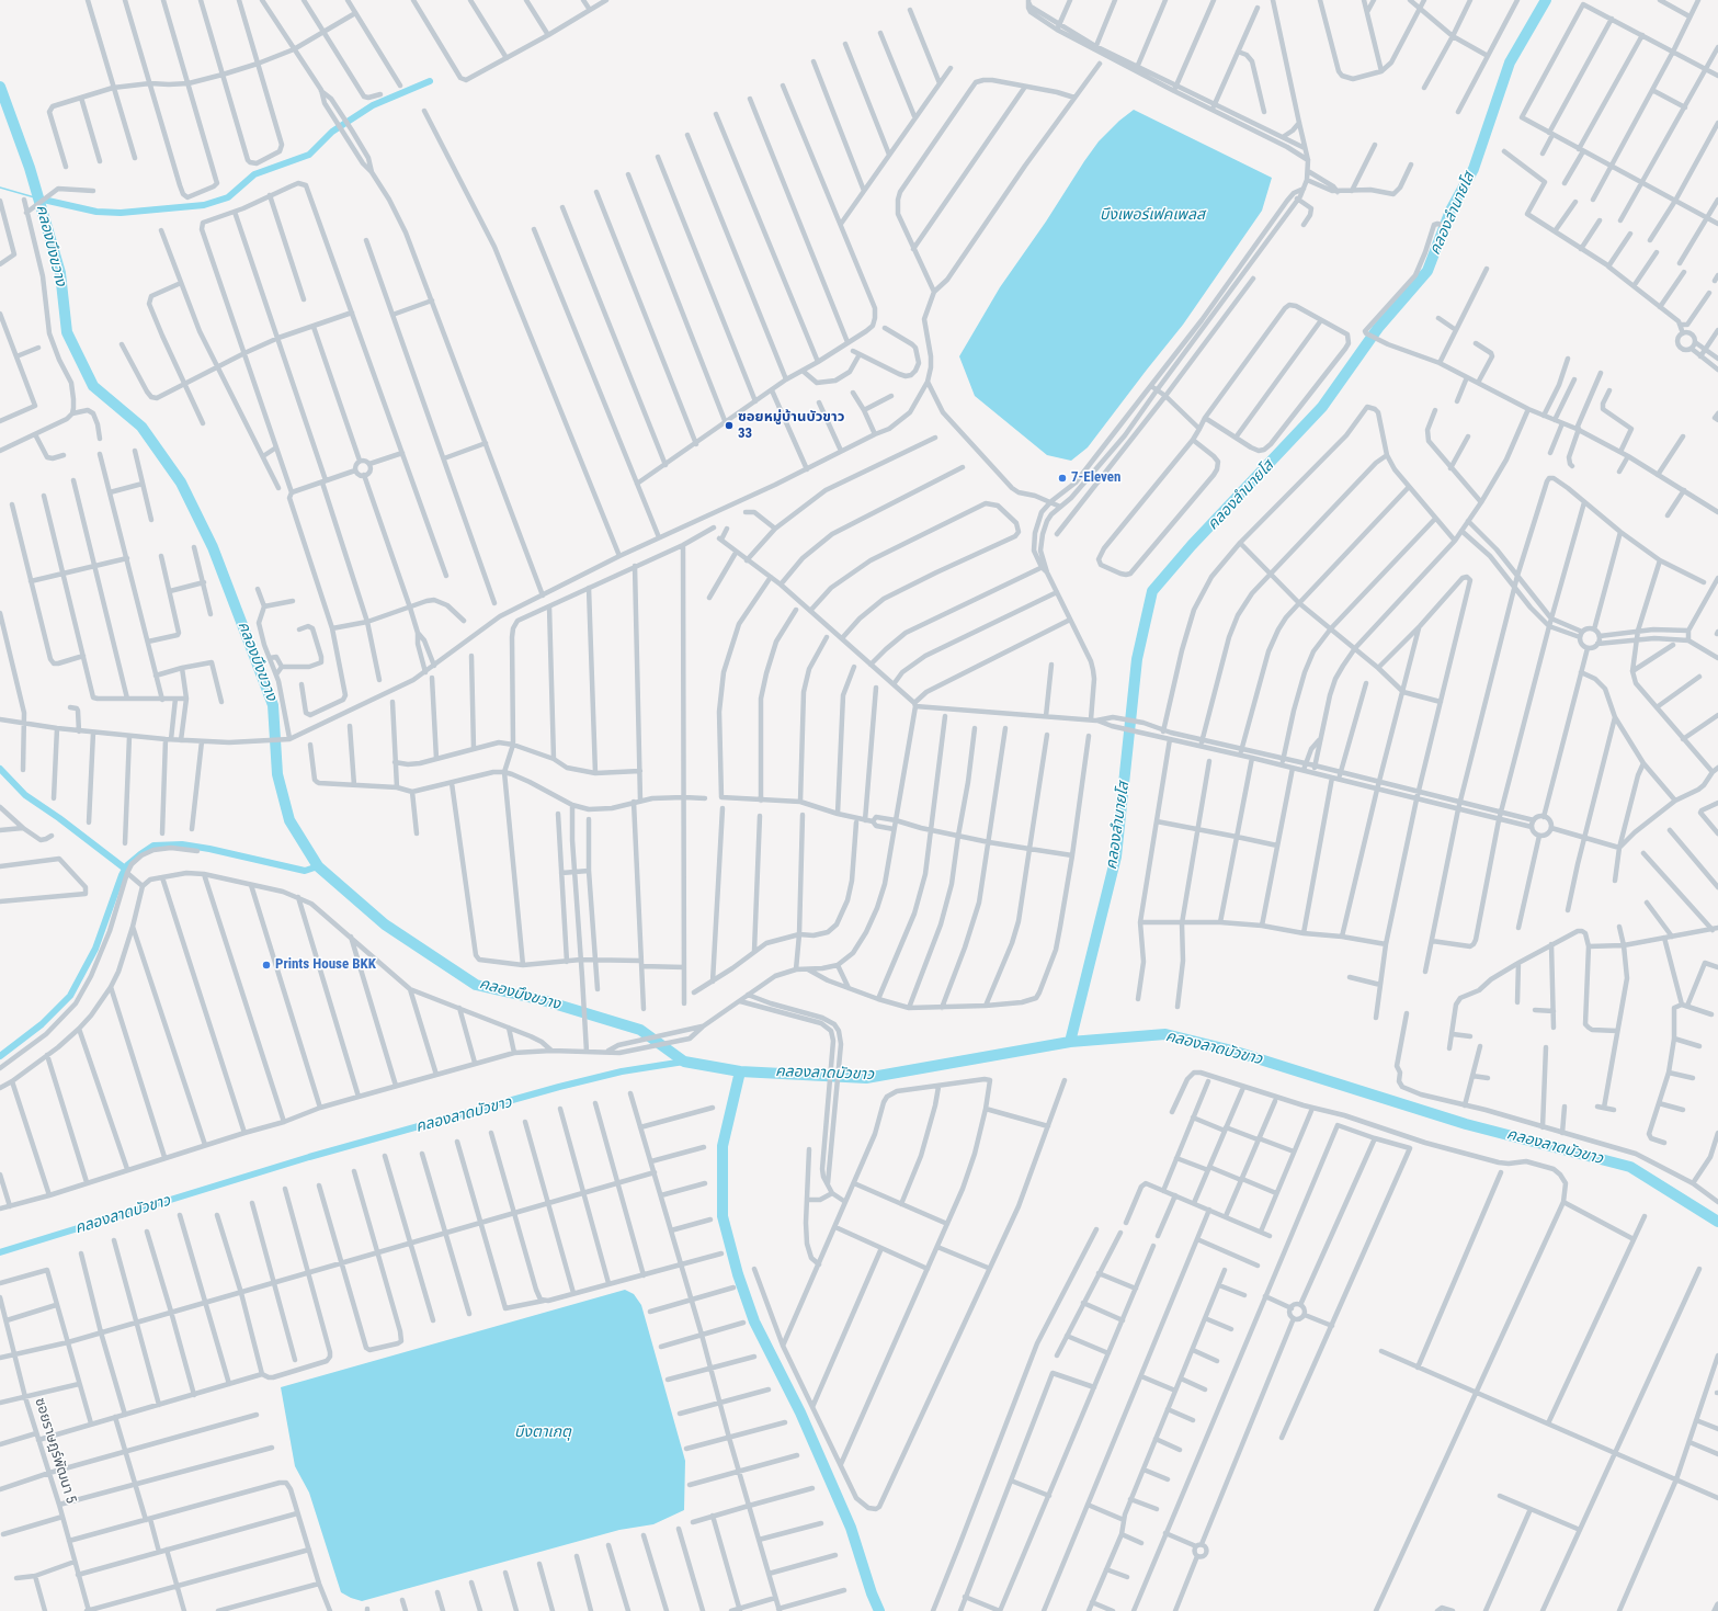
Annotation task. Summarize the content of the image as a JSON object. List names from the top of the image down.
{
  "streets": {
    "street": ["ซอยราษฎร์พัฒนา 5"]
  },
  "water": [
    "คลองลำนายโส",
    "บึงเพอร์เฟคเพลส",
    "คลองบึงขวาง",
    "คลองลาดบัวขาว",
    "บึงตาเกตุ"
  ],
  "places": ["ซอยหมู่บ้านบัวขาว 33", "7-Eleven", "Prints House BKK"]
}
